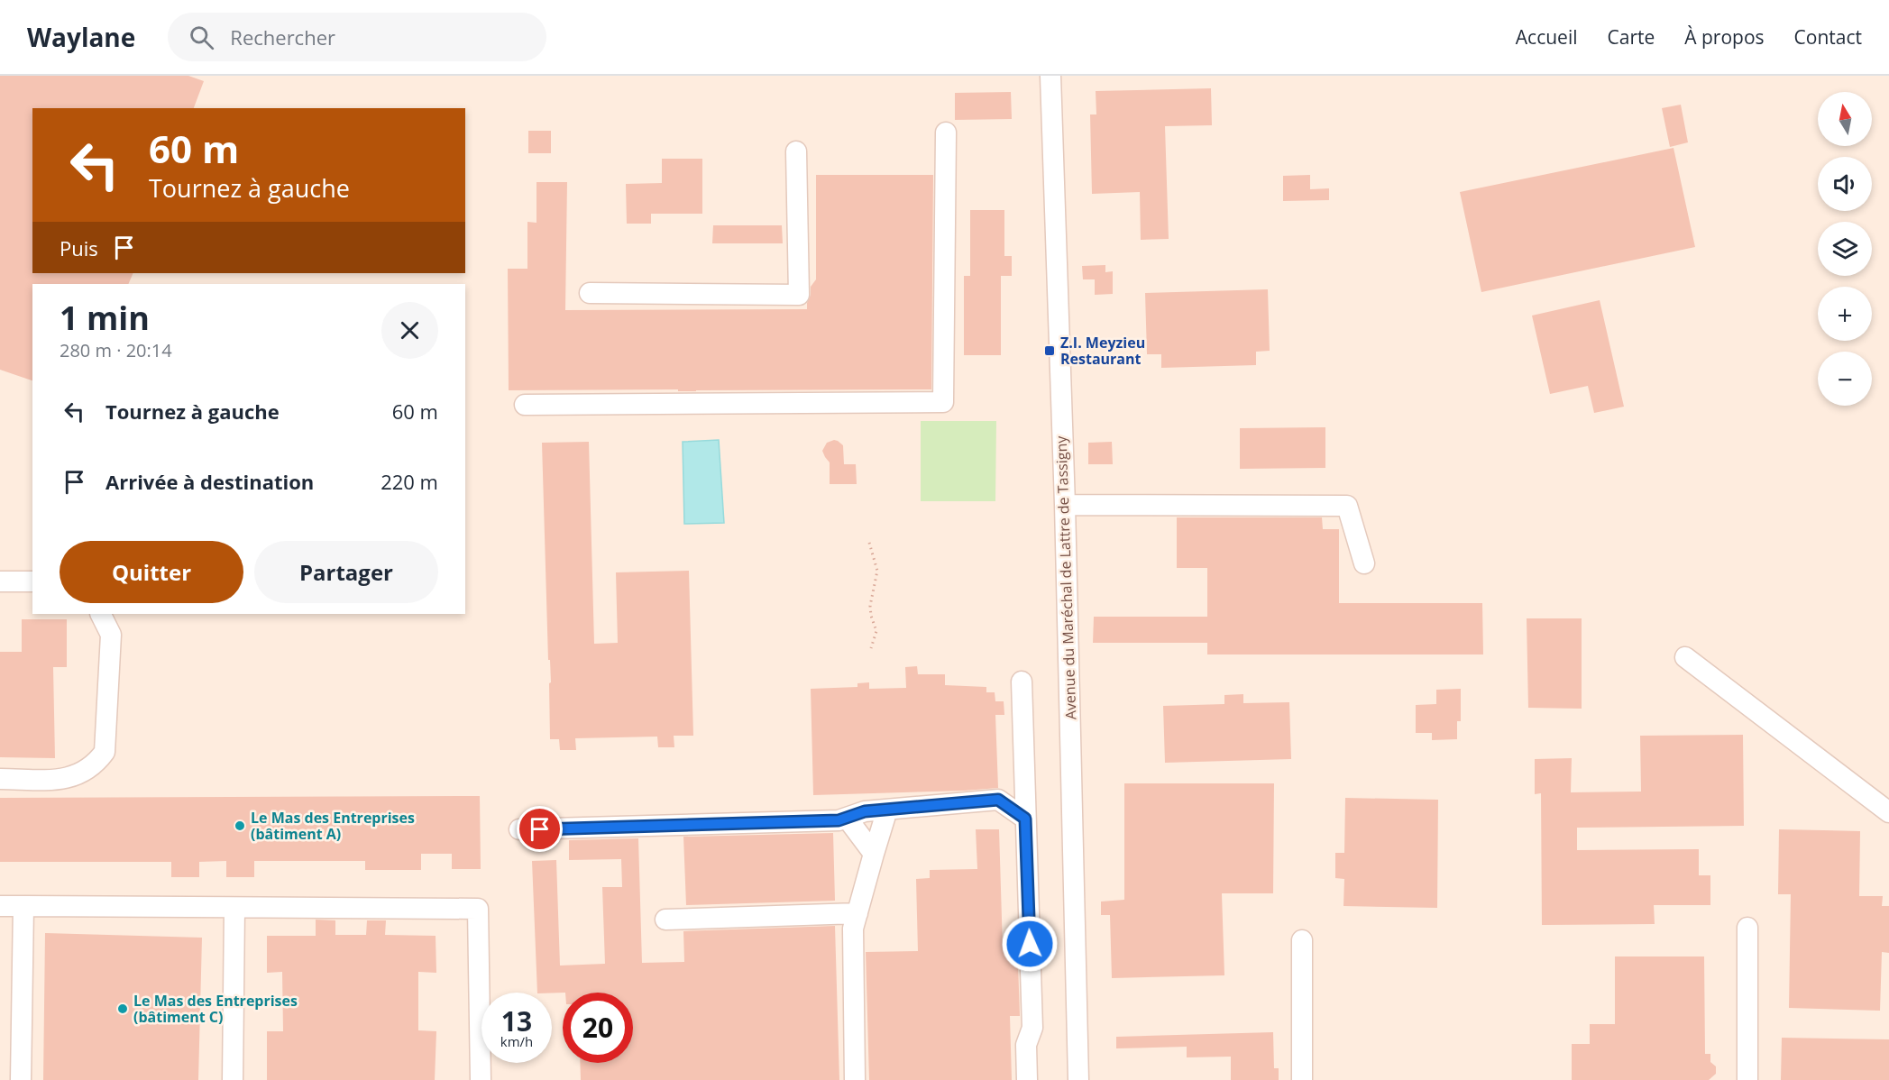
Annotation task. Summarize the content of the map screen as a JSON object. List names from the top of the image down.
{
  "streets": {
    "street": ["Avenue du Maréchal de Lattre de Tassigny"]
  },
  "places": {
    "transit": ["Z.I. Meyzieu Restaurant"],
    "other": ["Le Mas des Entreprises (bâtiment A)", "Le Mas des Entreprises (bâtiment C)"]
  },
  "north": "top",
  "page": {
    "header": "Waylane",
    "search": "Rechercher",
    "nav": [
      "Accueil",
      "Carte",
      "À propos",
      "Contact"
    ],
    "map_buttons": ["+", "−"],
    "turn": ["60 m", "Tournez à gauche"],
    "then": "Puis",
    "heading": ["1 min", "280 m · 20:14"],
    "list": [
      {
        "name": "Tournez à gauche",
        "value": "60 m"
      },
      {
        "name": "Arrivée à destination",
        "value": "220 m"
      }
    ],
    "buttons": ["Quitter", "Partager"],
    "speed": "13 km/h",
    "limit": "20"
  }
}
